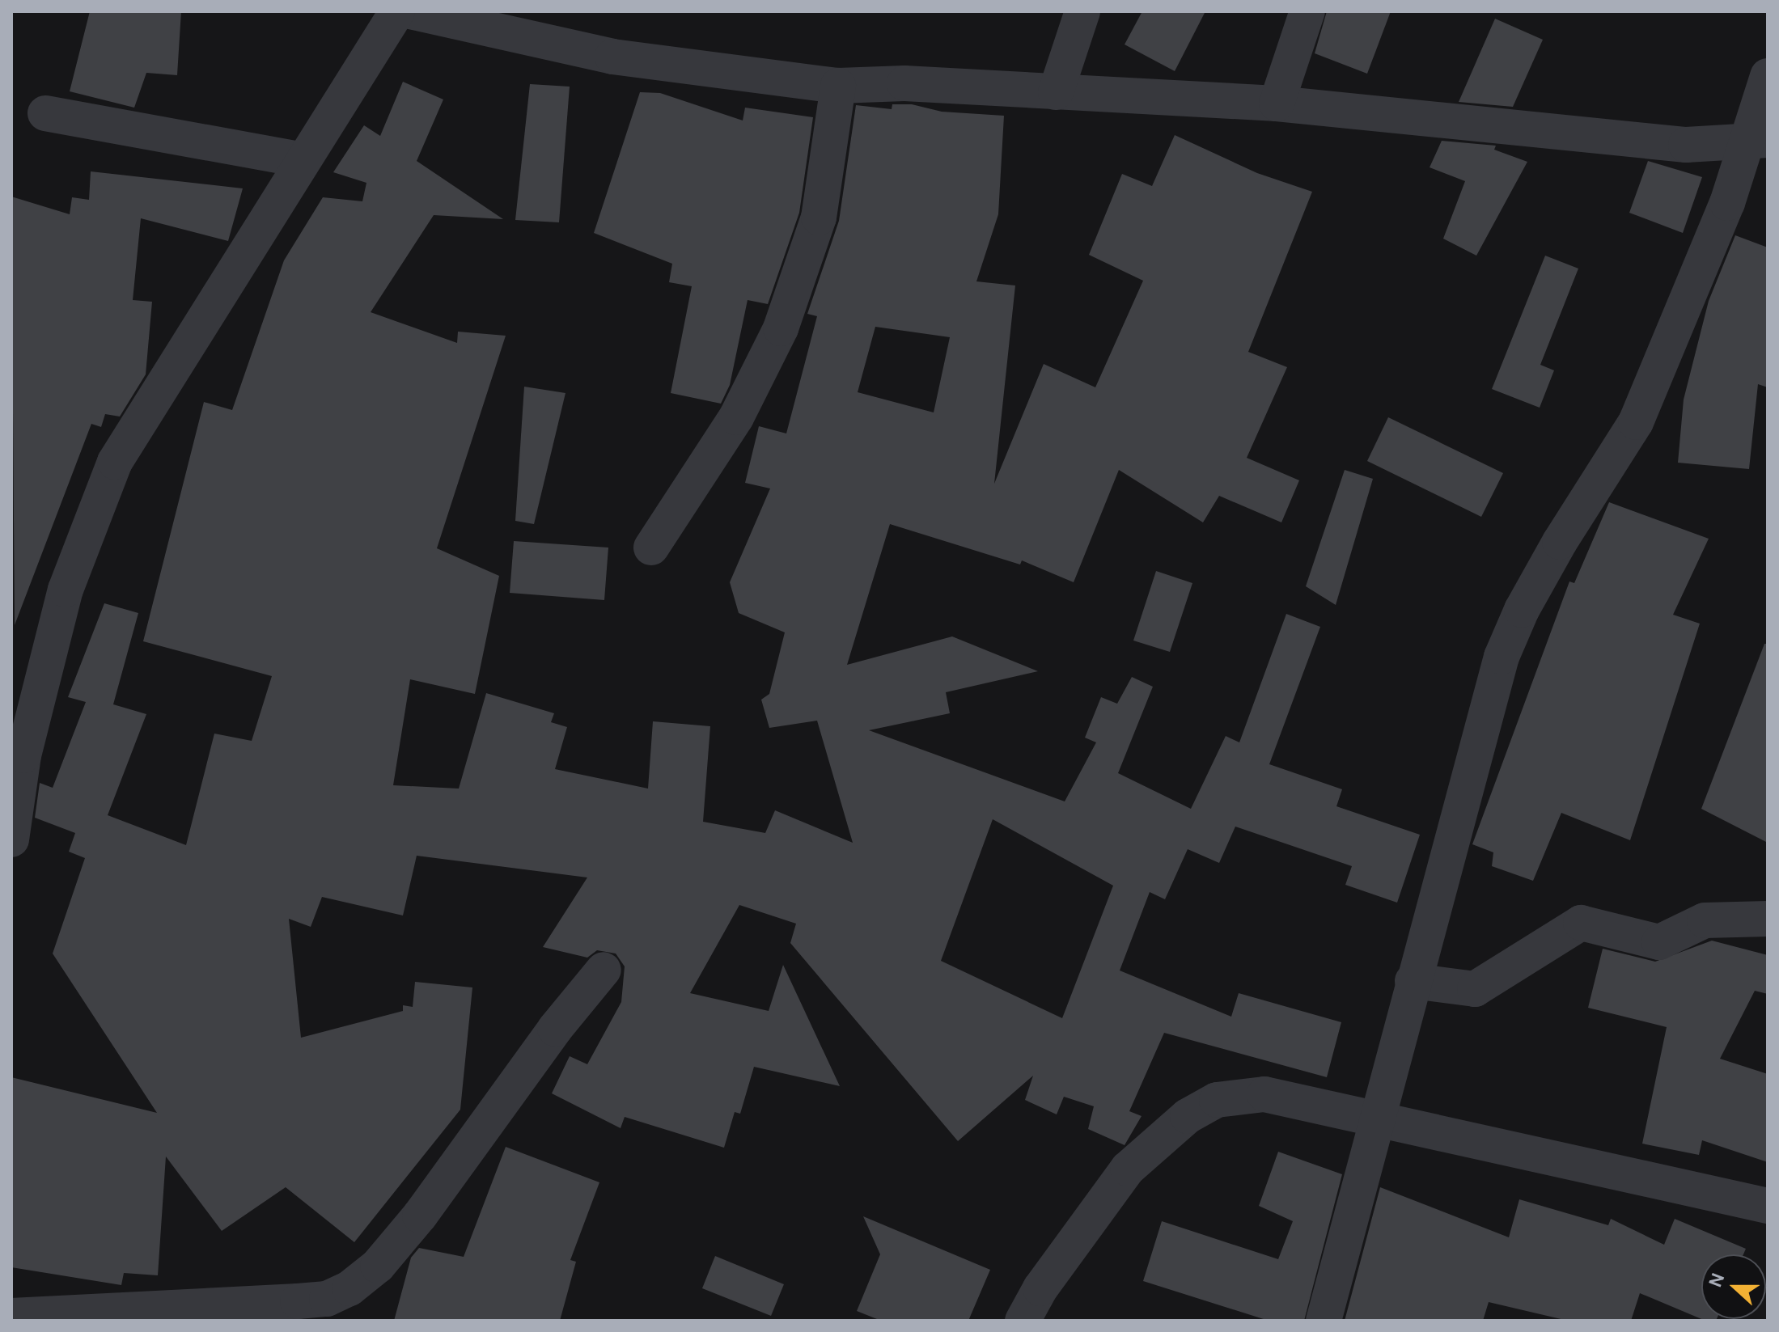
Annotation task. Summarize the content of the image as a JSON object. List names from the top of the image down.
{
  "north": "left"
}
